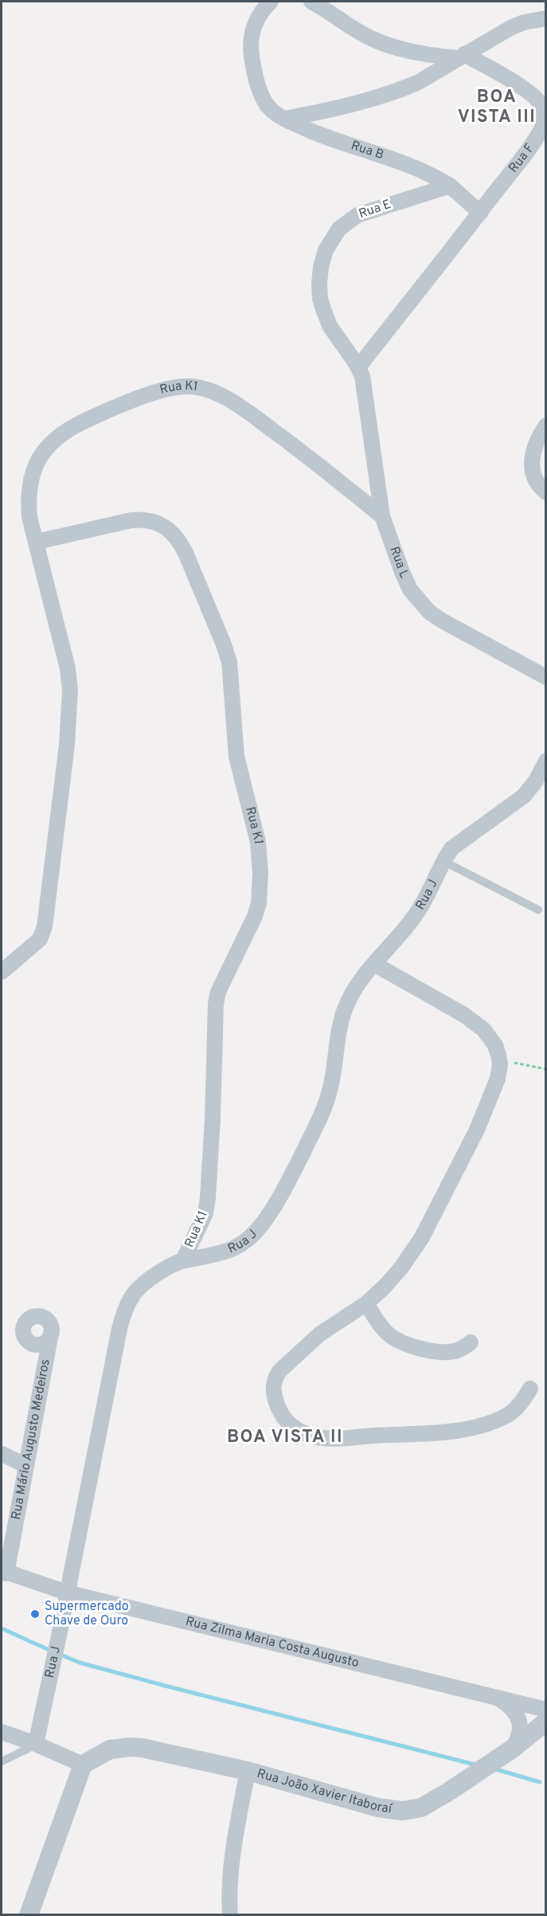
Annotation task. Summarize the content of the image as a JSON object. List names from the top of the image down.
{
  "streets": {
    "street": [
      "Rua B",
      "Rua F",
      "Rua E",
      "Rua K1",
      "Rua L",
      "Rua J",
      "Rua Mário Augusto Medeiros",
      "Rua Zilma Maria Costa Augusto",
      "Rua João Xavier Itaboraí"
    ]
  },
  "crossings": [
    ["Rua B", "Rua E"],
    ["Rua E", "Rua L"],
    ["Rua K1", "Rua L"],
    ["Rua K1", "Rua J"],
    ["Rua J", "Rua Zilma Maria Costa Augusto"],
    ["Rua Mário Augusto Medeiros", "Rua Zilma Maria Costa Augusto"]
  ],
  "districts": ["BOA VISTA III", "BOA VISTA II"],
  "places": ["Supermercado Chave de Ouro"]
}
